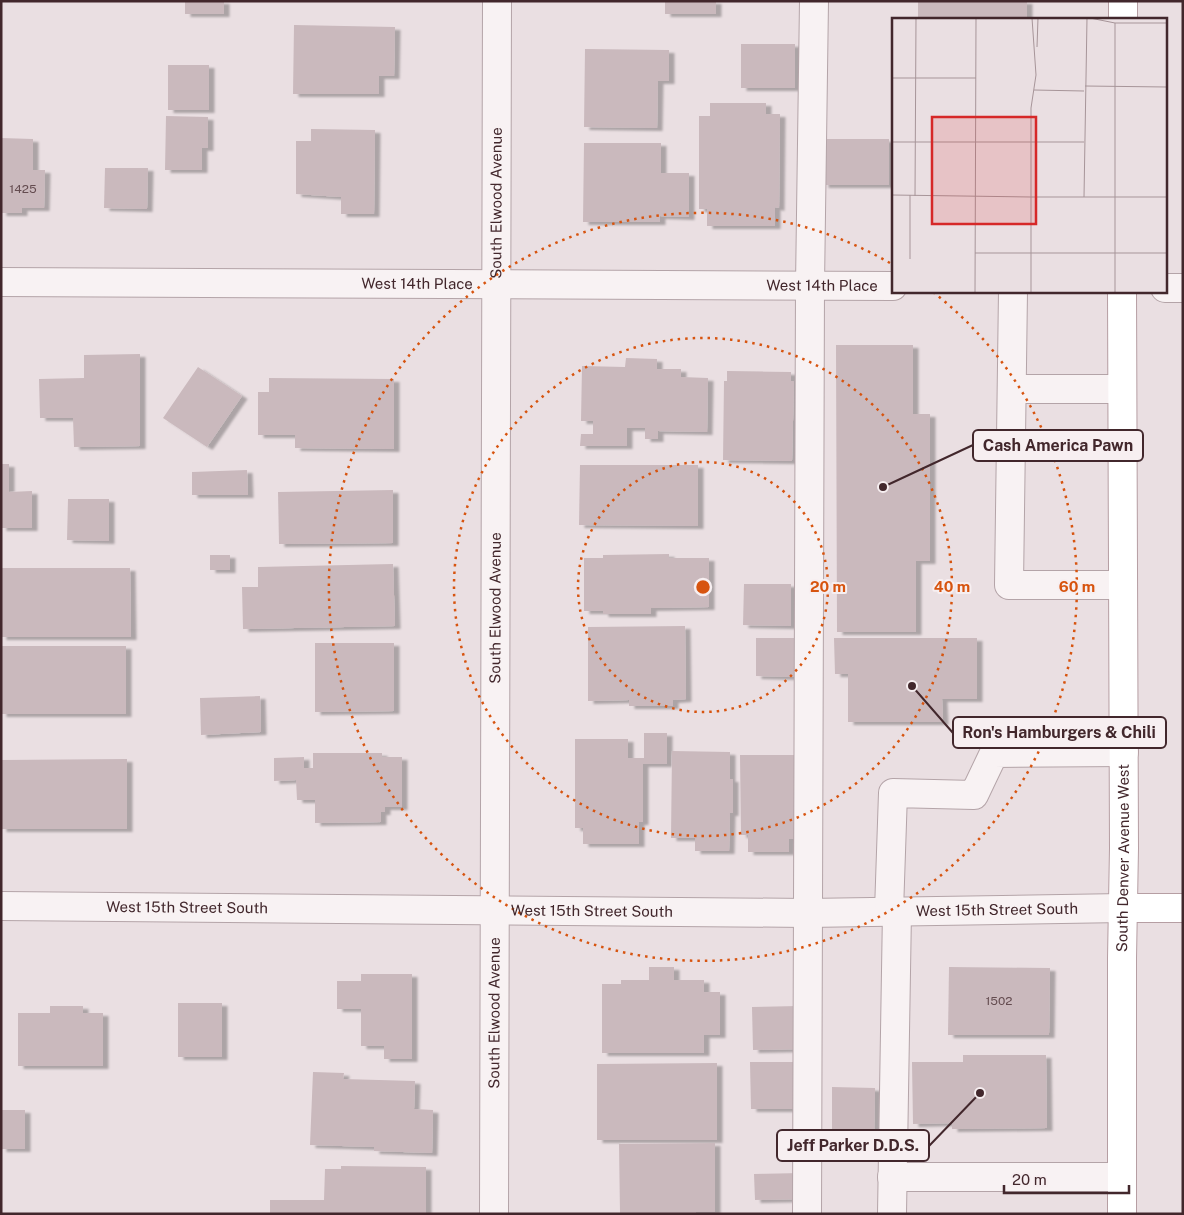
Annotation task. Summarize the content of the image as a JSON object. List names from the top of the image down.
{
  "streets": {
    "main road": ["South Denver Avenue West", "West 15th Street South"],
    "street": ["South Elwood Avenue", "West 14th Place"]
  },
  "crossings": [
    ["South Elwood Avenue", "West 14th Place"],
    ["South Elwood Avenue", "West 15th Street South"],
    ["South Denver Avenue West", "West 15th Street South"]
  ],
  "places": ["Cash America Pawn", "Ron's Hamburgers & Chili", "Jeff Parker D.D.S."],
  "house_numbers": ["1425", "1502"],
  "scale_bar": "20 m",
  "rings": ["20 m", "40 m", "60 m"]
}
